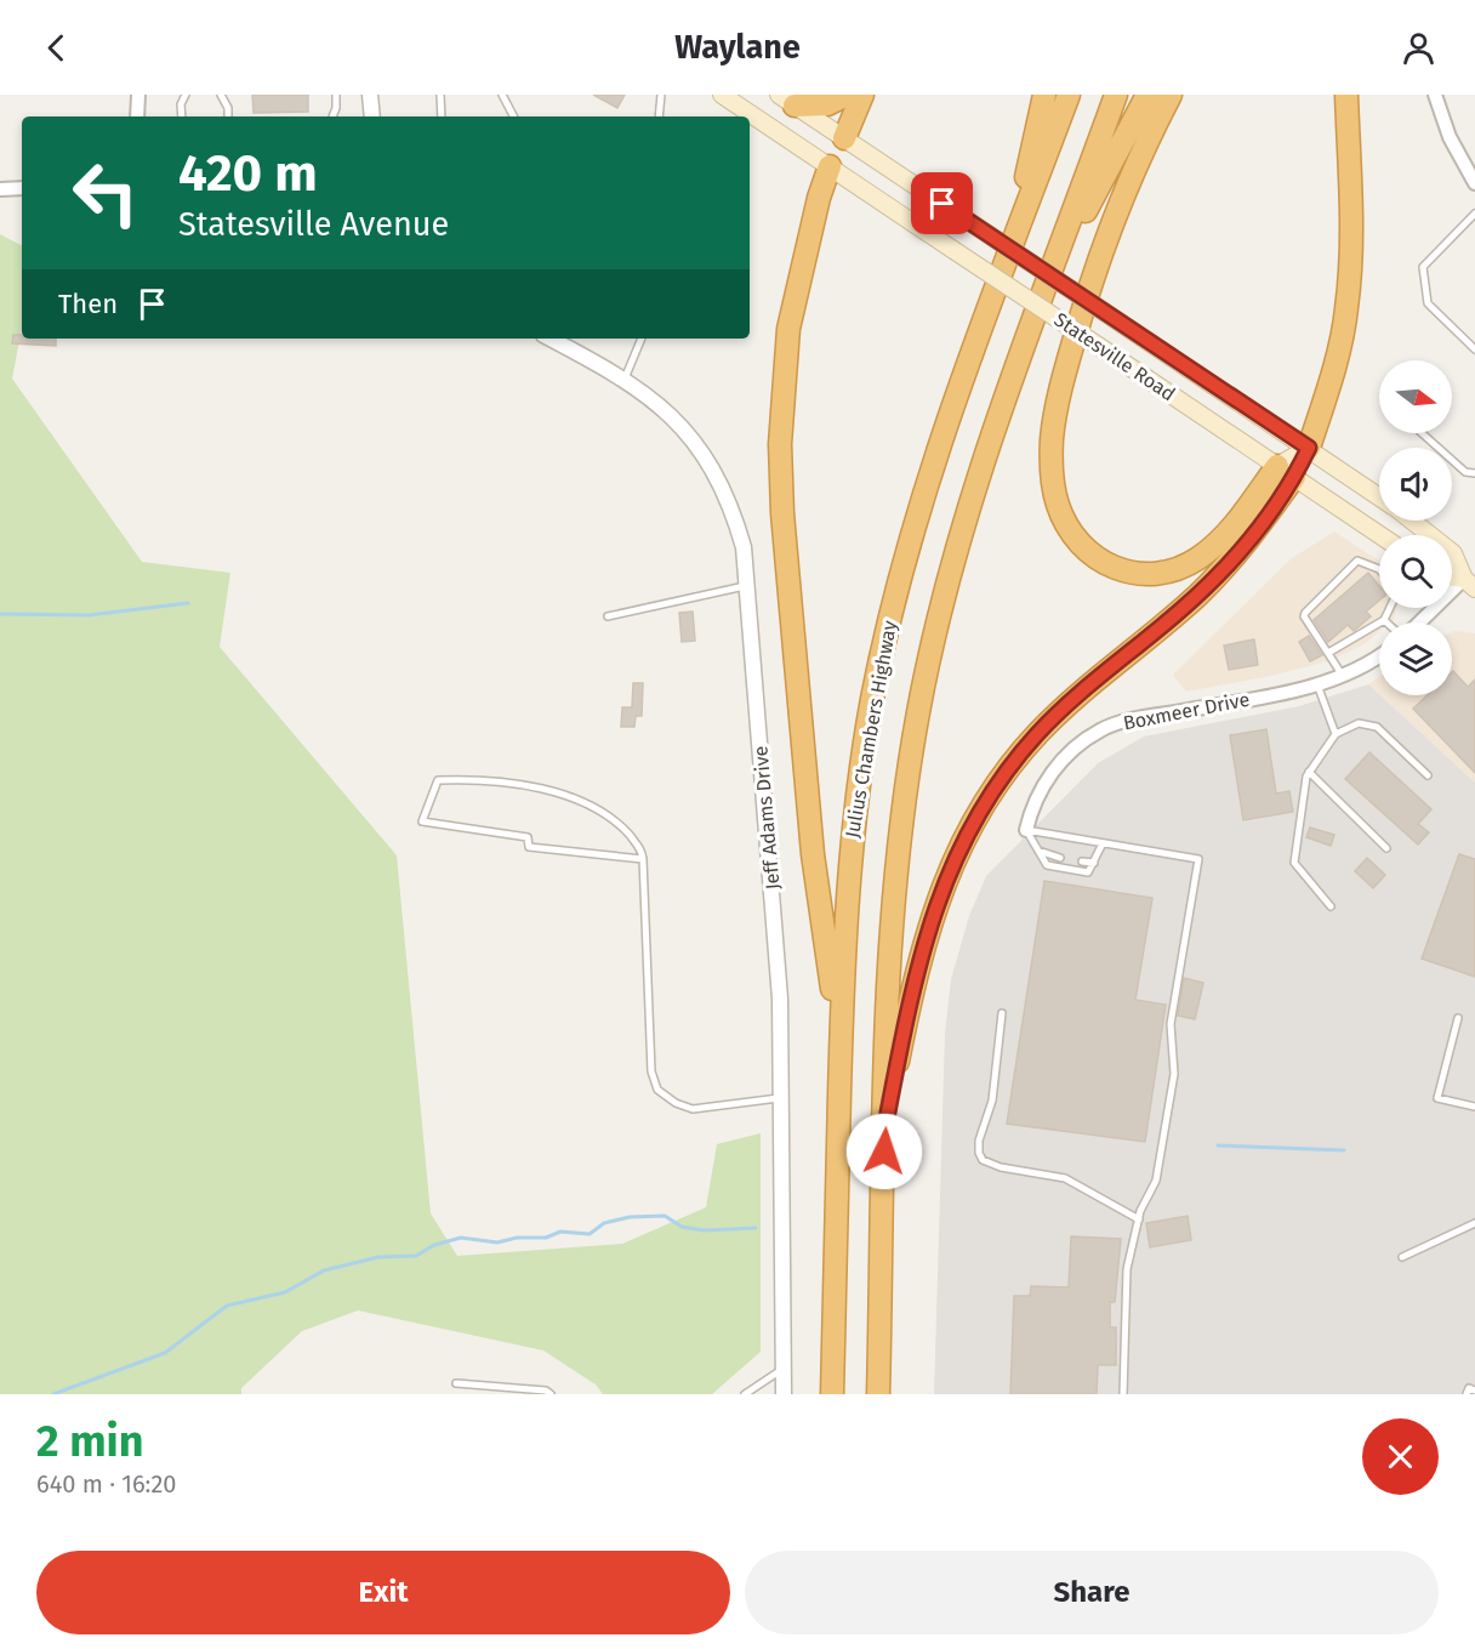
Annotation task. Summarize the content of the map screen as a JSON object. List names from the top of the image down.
{
  "streets": {
    "highway": ["Julius Chambers Highway"],
    "main road": ["Statesville Road"],
    "street": ["Boxmeer Drive", "Jeff Adams Drive"]
  },
  "north": "right",
  "page": {
    "header": "Waylane",
    "turn": ["420 m", "Statesville Avenue"],
    "then": "Then",
    "heading": ["2 min", "640 m · 16:20"],
    "buttons": ["Exit", "Share"]
  }
}
